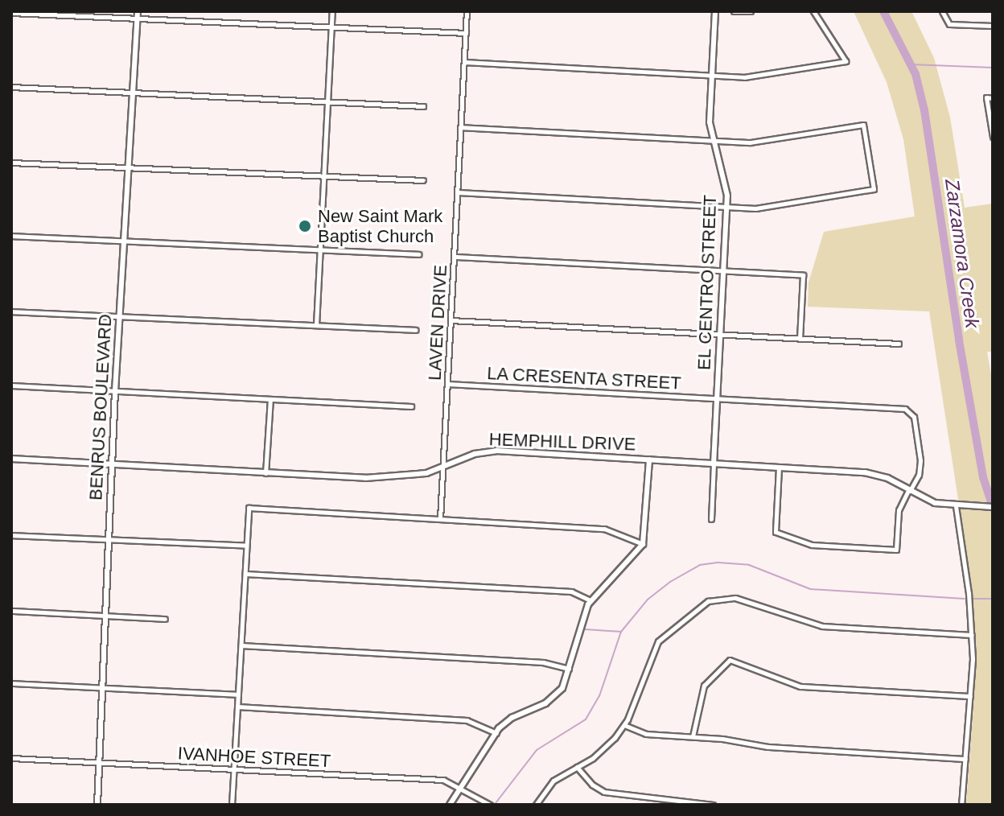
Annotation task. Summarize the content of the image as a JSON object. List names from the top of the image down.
{
  "streets": {
    "street": [
      "EL CENTRO STREET",
      "LAVEN DRIVE",
      "LA CRESENTA STREET",
      "BENRUS BOULEVARD",
      "HEMPHILL DRIVE",
      "IVANHOE STREET"
    ]
  },
  "crossings": [
    ["EL CENTRO STREET", "LA CRESENTA STREET"],
    ["EL CENTRO STREET", "HEMPHILL DRIVE"],
    ["LAVEN DRIVE", "LA CRESENTA STREET"],
    ["LAVEN DRIVE", "HEMPHILL DRIVE"],
    ["LA CRESENTA STREET", "HEMPHILL DRIVE"],
    ["BENRUS BOULEVARD", "HEMPHILL DRIVE"],
    ["BENRUS BOULEVARD", "IVANHOE STREET"]
  ],
  "water": ["Zarzamora Creek"],
  "places": ["New Saint Mark Baptist Church"]
}
